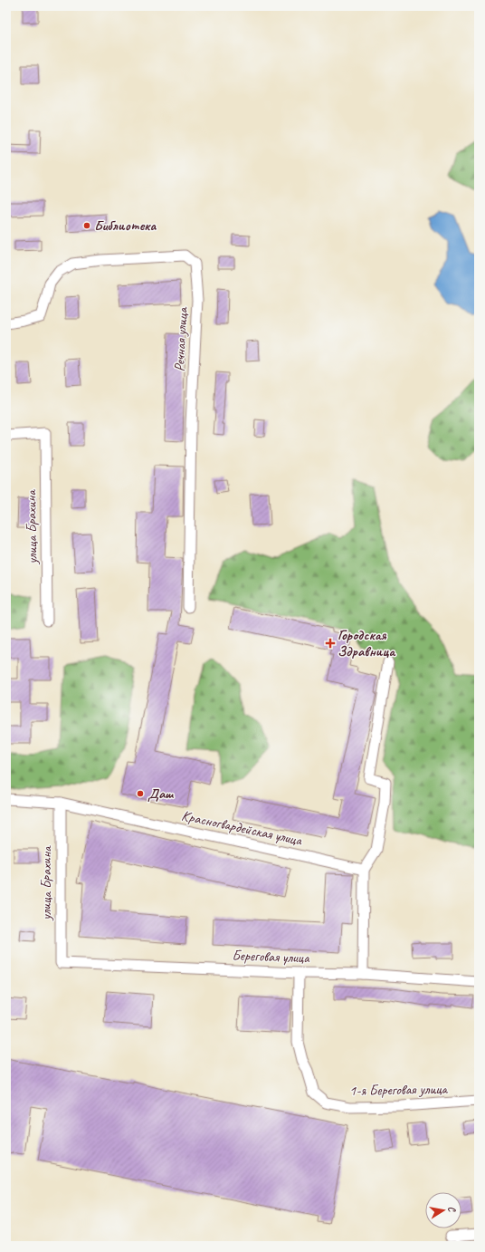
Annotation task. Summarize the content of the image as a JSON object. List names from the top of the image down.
{
  "streets": {
    "street": [
      "Речная улица",
      "улица Брахина",
      "Красногвардейская улица",
      "Береговая улица",
      "1-я Береговая улица"
    ]
  },
  "crossings": [
    ["улица Брахина", "Красногвардейская улица"],
    ["улица Брахина", "Береговая улица"],
    ["Береговая улица", "1-я Береговая улица"]
  ],
  "places": {
    "other": ["Библиотека", "Даш"],
    "health": ["Городская Здравница"]
  },
  "north": "right"
}
